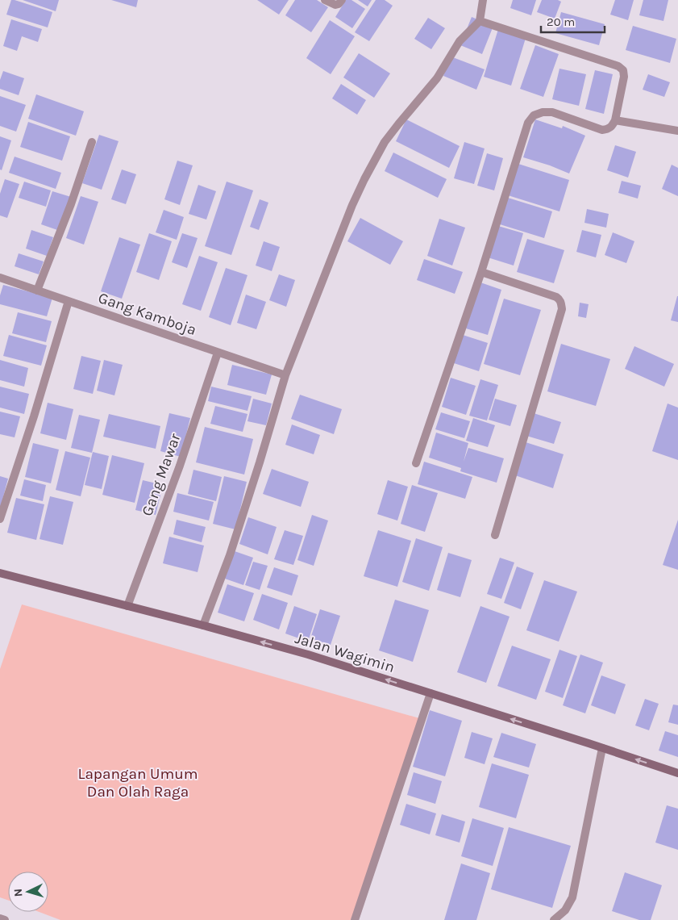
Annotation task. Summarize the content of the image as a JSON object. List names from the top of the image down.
{
  "streets": {
    "main road": ["Jalan Wagimin"],
    "street": ["Gang Kamboja", "Gang Mawar"]
  },
  "crossings": [
    ["Gang Kamboja", "Gang Mawar"],
    ["Gang Mawar", "Jalan Wagimin"]
  ],
  "one_way": ["Jalan Wagimin"],
  "parks": ["Lapangan Umum Dan Olah Raga"],
  "scale_bar": "20 m",
  "north": "left"
}
